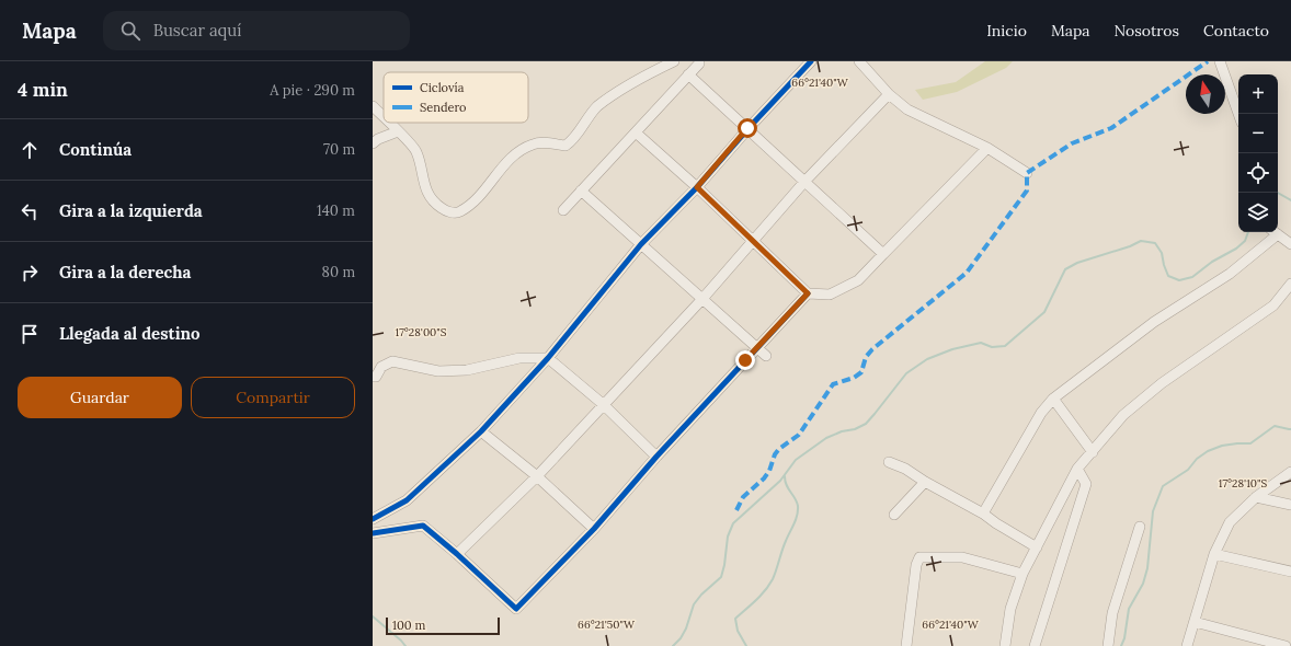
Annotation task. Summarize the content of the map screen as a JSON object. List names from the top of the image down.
{
  "legend": ["Ciclovía", "Sendero"],
  "scale_bar": "100 m",
  "north": "top",
  "page": {
    "header": "Mapa",
    "search": "Buscar aquí",
    "nav": [
      "Inicio",
      "Mapa",
      "Nosotros",
      "Contacto"
    ],
    "heading": ["4 min", "A pie · 290 m"],
    "map_buttons": ["+", "−"],
    "list": [
      ["Continúa", "70 m"],
      ["Gira a la izquierda", "140 m"],
      ["Gira a la derecha", "80 m"],
      "Llegada al destino"
    ],
    "buttons": ["Guardar", "Compartir"],
    "scale": "100 m"
  },
  "coordinates": [
    "66°21'40\"W",
    "17°28'00\"S",
    "17°28'10\"S",
    "66°21'50\"W"
  ]
}
